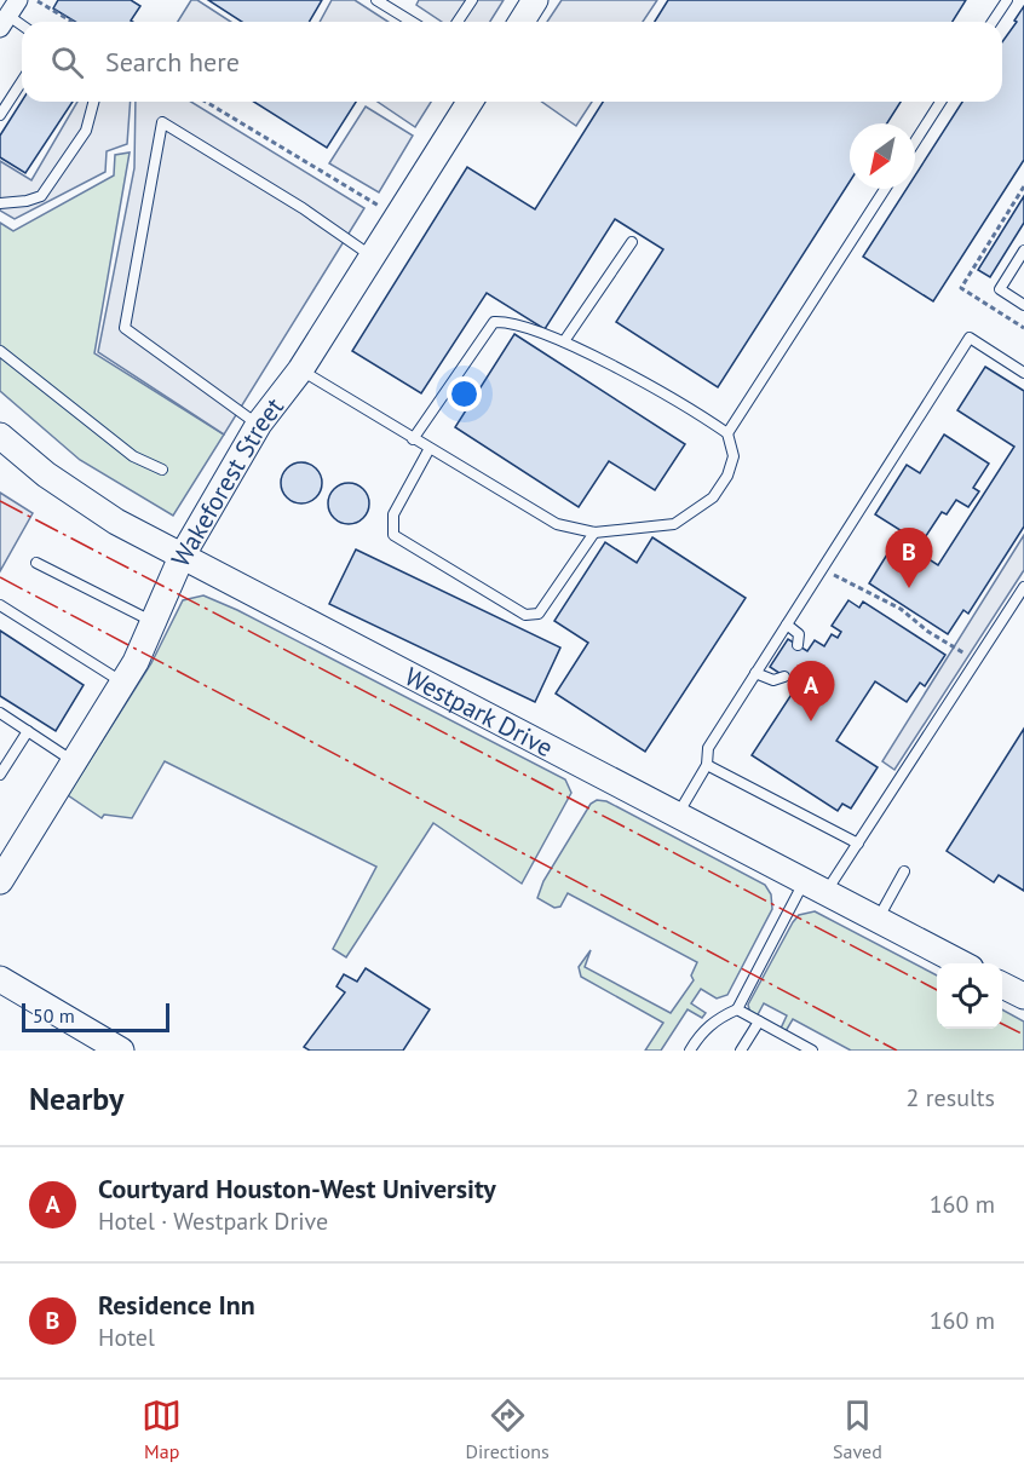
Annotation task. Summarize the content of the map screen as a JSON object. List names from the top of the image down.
{
  "streets": {
    "main road": ["Wakeforest Street", "Westpark Drive"]
  },
  "crossings": [
    ["Wakeforest Street", "Westpark Drive"]
  ],
  "scale_bar": "50 m",
  "north": "bottom left",
  "page": {
    "search": "Search here",
    "pins": ["B", "A"],
    "scale": "50 m",
    "heading": ["Nearby", "2 results"],
    "list": [
      {
        "mark": "A",
        "name": "Courtyard Houston-West University",
        "note": "Hotel · Westpark Drive",
        "value": "160 m"
      },
      {
        "mark": "B",
        "name": "Residence Inn",
        "note": "Hotel",
        "value": "160 m"
      }
    ],
    "nav": ["Map", "Directions", "Saved"]
  }
}
